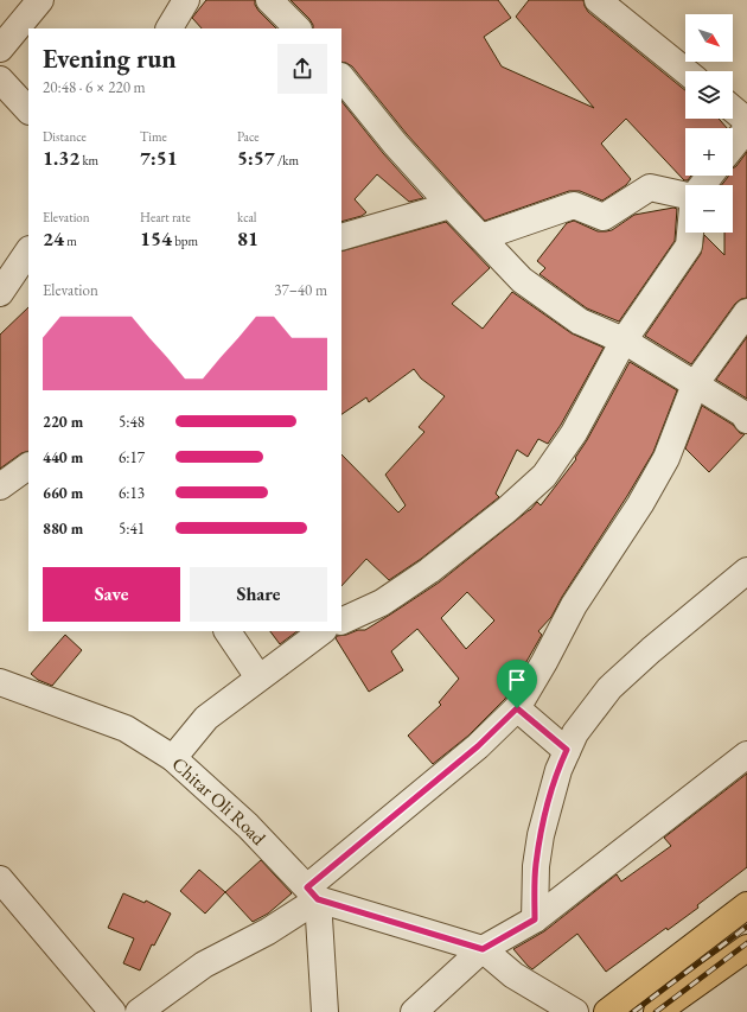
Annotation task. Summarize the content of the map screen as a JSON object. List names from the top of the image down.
{
  "streets": {
    "street": ["Chitar Oli Road"]
  },
  "north": "bottom right",
  "page": {
    "map_buttons": ["+", "−"],
    "heading": ["Evening run", "20:48 · 6 × 220 m"],
    "stats": [
      ["Distance", "1.32 km"],
      ["Time", "7:51"],
      ["Pace", "5:57 /km"],
      ["Elevation", "24 m"],
      ["Heart rate", "154 bpm"],
      ["kcal", "81"]
    ],
    "chart": ["Elevation", "37–40 m"],
    "list": [
      {
        "name": "220 m",
        "note": "5:48"
      },
      {
        "name": "440 m",
        "note": "6:17"
      },
      {
        "name": "660 m",
        "note": "6:13"
      },
      {
        "name": "880 m",
        "note": "5:41"
      }
    ],
    "buttons": ["Save", "Share"]
  }
}
